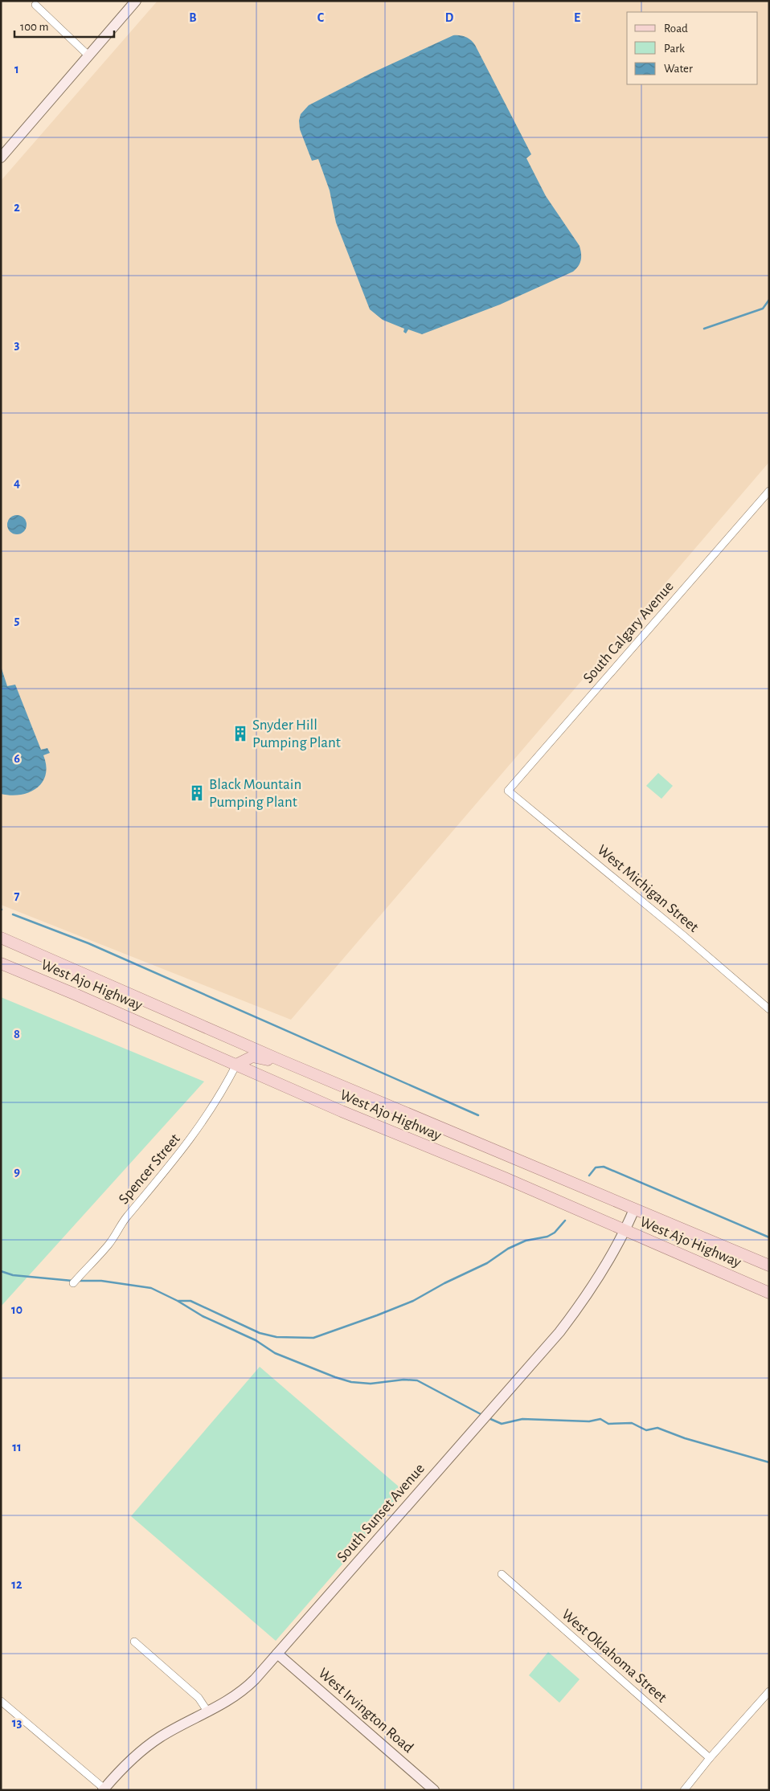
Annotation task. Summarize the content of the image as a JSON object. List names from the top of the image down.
{
  "streets": {
    "main road": ["West Ajo Highway"],
    "street": [
      "South Calgary Avenue",
      "West Michigan Street",
      "Spencer Street",
      "South Sunset Avenue",
      "West Oklahoma Street",
      "West Irvington Road"
    ]
  },
  "crossings": [
    ["South Calgary Avenue", "West Michigan Street"],
    ["West Ajo Highway", "Spencer Street"],
    ["West Ajo Highway", "South Sunset Avenue"],
    ["South Sunset Avenue", "West Irvington Road"]
  ],
  "places": {
    "building": ["Snyder Hill Pumping Plant", "Black Mountain Pumping Plant"]
  },
  "legend": ["Road", "Park", "Water"],
  "scale_bar": "100 m",
  "grid": {
    "columns": [
      "B",
      "C",
      "D",
      "E"
    ],
    "rows": [
      "1",
      "2",
      "3",
      "4",
      "5",
      "6",
      "7",
      "8",
      "9",
      "10",
      "11",
      "12",
      "13"
    ]
  }
}
